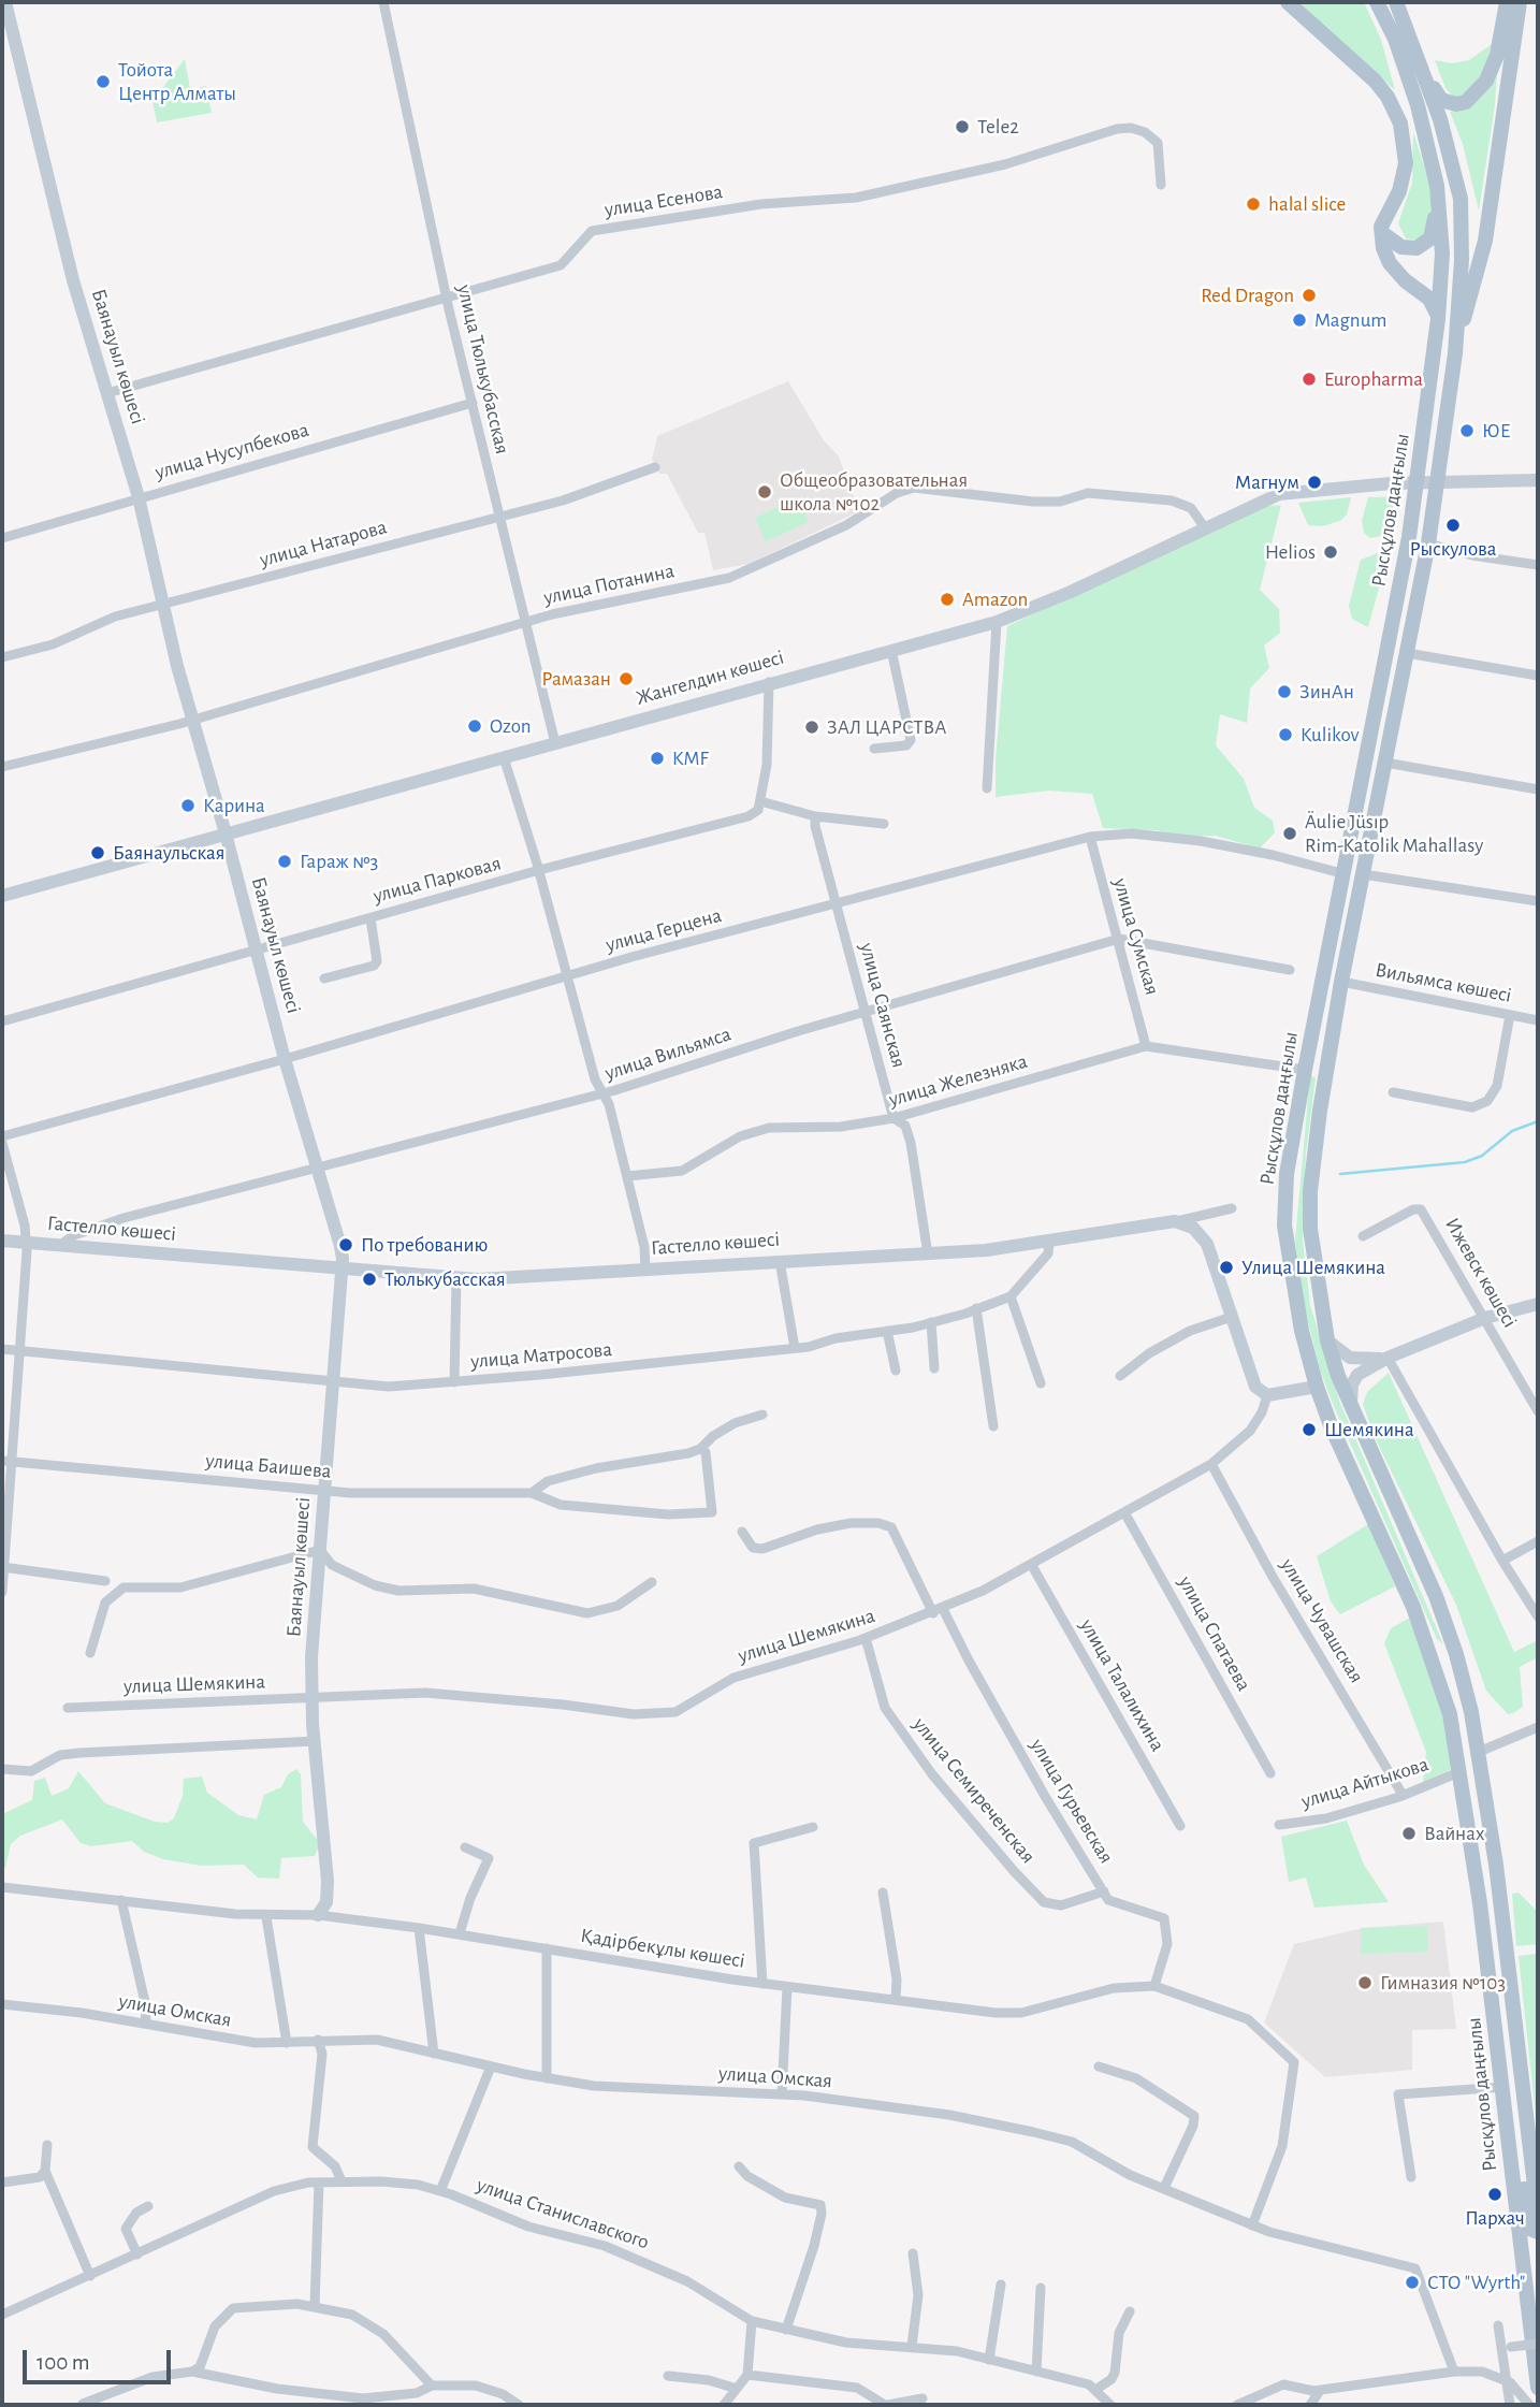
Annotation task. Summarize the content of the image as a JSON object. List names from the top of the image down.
{
  "streets": {
    "main road": [
      "Баянауыл көшесі",
      "Рысқұлов даңғылы",
      "Жангелдин көшесі",
      "Гастелло көшесі"
    ],
    "street": [
      "улица Есенова",
      "улица Тюлькубасская",
      "улица Нусупбекова",
      "улица Натарова",
      "улица Потанина",
      "улица Парковая",
      "улица Герцена",
      "улица Сумская",
      "Вильямса көшесі",
      "улица Саянская",
      "улица Вильямса",
      "улица Железняка",
      "Ижевск көшесі",
      "улица Матросова",
      "улица Баишева",
      "улица Чувашская",
      "улица Спатаева",
      "улица Шемякина",
      "улица Талалихина",
      "улица Айтыкова",
      "улица Семиреченская",
      "улица Гурьевская",
      "Қадірбекұлы көшесі",
      "улица Омская",
      "улица Станиславского"
    ]
  },
  "crossings": [
    ["улица Есенова", "Баянауыл көшесі"],
    ["улица Есенова", "улица Тюлькубасская"],
    ["Баянауыл көшесі", "улица Нусупбекова"],
    ["Баянауыл көшесі", "улица Натарова"],
    ["Баянауыл көшесі", "улица Потанина"],
    ["Баянауыл көшесі", "Жангелдин көшесі"],
    ["Баянауыл көшесі", "улица Парковая"],
    ["Баянауыл көшесі", "улица Герцена"],
    ["Баянауыл көшесі", "улица Вильямса"],
    ["Баянауыл көшесі", "Гастелло көшесі"],
    ["Баянауыл көшесі", "улица Матросова"],
    ["Баянауыл көшесі", "улица Баишева"],
    ["Баянауыл көшесі", "улица Шемякина"],
    ["Баянауыл көшесі", "Қадірбекұлы көшесі"],
    ["улица Тюлькубасская", "улица Нусупбекова"],
    ["улица Тюлькубасская", "улица Натарова"],
    ["улица Тюлькубасская", "улица Потанина"],
    ["улица Тюлькубасская", "Жангелдин көшесі"],
    ["Рысқұлов даңғылы", "Жангелдин көшесі"],
    ["Рысқұлов даңғылы", "улица Герцена"],
    ["Рысқұлов даңғылы", "Вильямса көшесі"],
    ["Рысқұлов даңғылы", "улица Железняка"],
    ["Рысқұлов даңғылы", "улица Айтыкова"],
    ["улица Потанина", "Жангелдин көшесі"],
    ["улица Герцена", "улица Сумская"],
    ["улица Герцена", "улица Саянская"],
    ["улица Сумская", "улица Вильямса"],
    ["улица Сумская", "улица Железняка"],
    ["улица Саянская", "улица Вильямса"],
    ["улица Саянская", "улица Железняка"],
    ["улица Саянская", "Гастелло көшесі"],
    ["улица Вильямса", "Гастелло көшесі"],
    ["Гастелло көшесі", "улица Матросова"],
    ["улица Чувашская", "улица Шемякина"],
    ["улица Чувашская", "улица Айтыкова"],
    ["улица Спатаева", "улица Шемякина"],
    ["улица Шемякина", "улица Талалихина"],
    ["улица Шемякина", "улица Семиреченская"],
    ["улица Шемякина", "улица Гурьевская"],
    ["улица Семиреченская", "улица Гурьевская"],
    ["улица Гурьевская", "Қадірбекұлы көшесі"],
    ["Қадірбекұлы көшесі", "улица Омская"]
  ],
  "places": [
    "Тойота Центр Алматы",
    "Tele2",
    "halal slice",
    "Red Dragon",
    "Magnum",
    "Europharma",
    "ЮЕ",
    "Магнум",
    "Общеобразовательная школа №102",
    "Рыскулова",
    "Helios",
    "Amazon",
    "Рамазан",
    "ЗинАн",
    "Ozon",
    "ЗАЛ ЦАРСТВА",
    "Kulikov",
    "KMF",
    "Карина",
    "Äulie Jüsıp Rim-Katolik Mahallasy",
    "Баянаульская",
    "Гараж №3",
    "По требованию",
    "Улица Шемякина",
    "Тюлькубасская",
    "Шемякина",
    "Вайнах",
    "Гимназия №103",
    "Пархач",
    "СТО \"Wyrth\""
  ],
  "scale_bar": "100 m"
}
